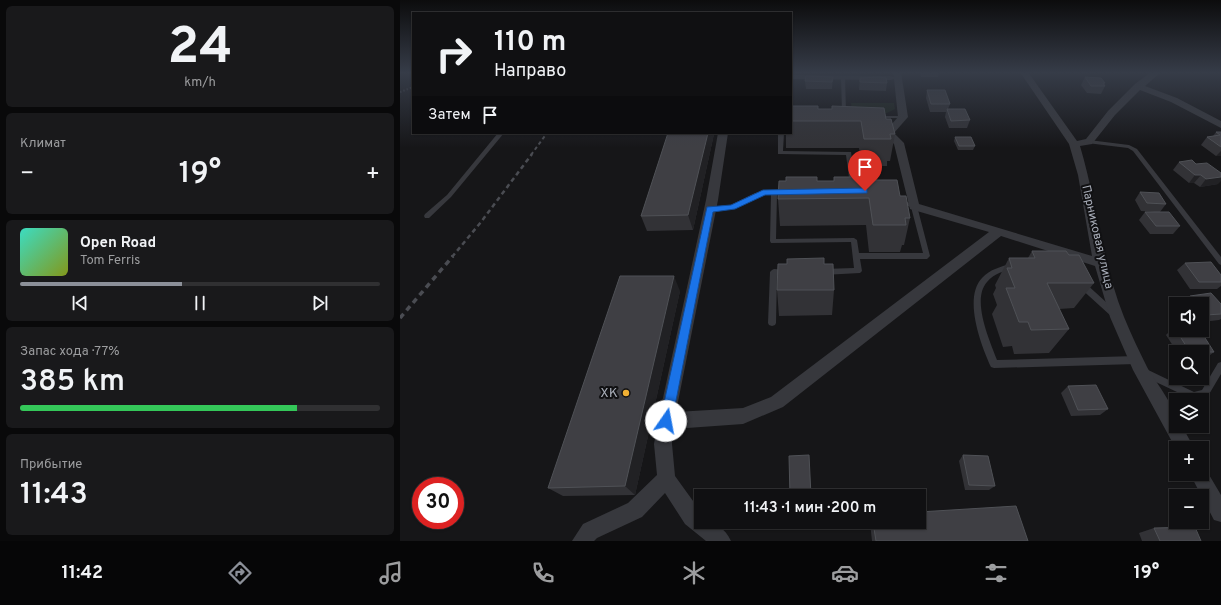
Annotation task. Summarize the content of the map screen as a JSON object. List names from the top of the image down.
{
  "streets": {
    "street": ["Парниковая улица"]
  },
  "places": ["ХК"],
  "page": {
    "tile": [
      ["24", "km/h"],
      "Климат",
      ["Запас хода · 77%", "385 km"],
      ["Прибытие", "11:43"]
    ],
    "turn": ["110 m", "Направо"],
    "then": "Затем",
    "heat": ["−", "19°", "+"],
    "song": ["Open Road", "Tom Ferris"],
    "map_buttons": ["+", "−"],
    "limit": "30",
    "trip": "11:43 · 1 мин · 200 m",
    "tabs": ["11:42", "19°"]
  }
}
